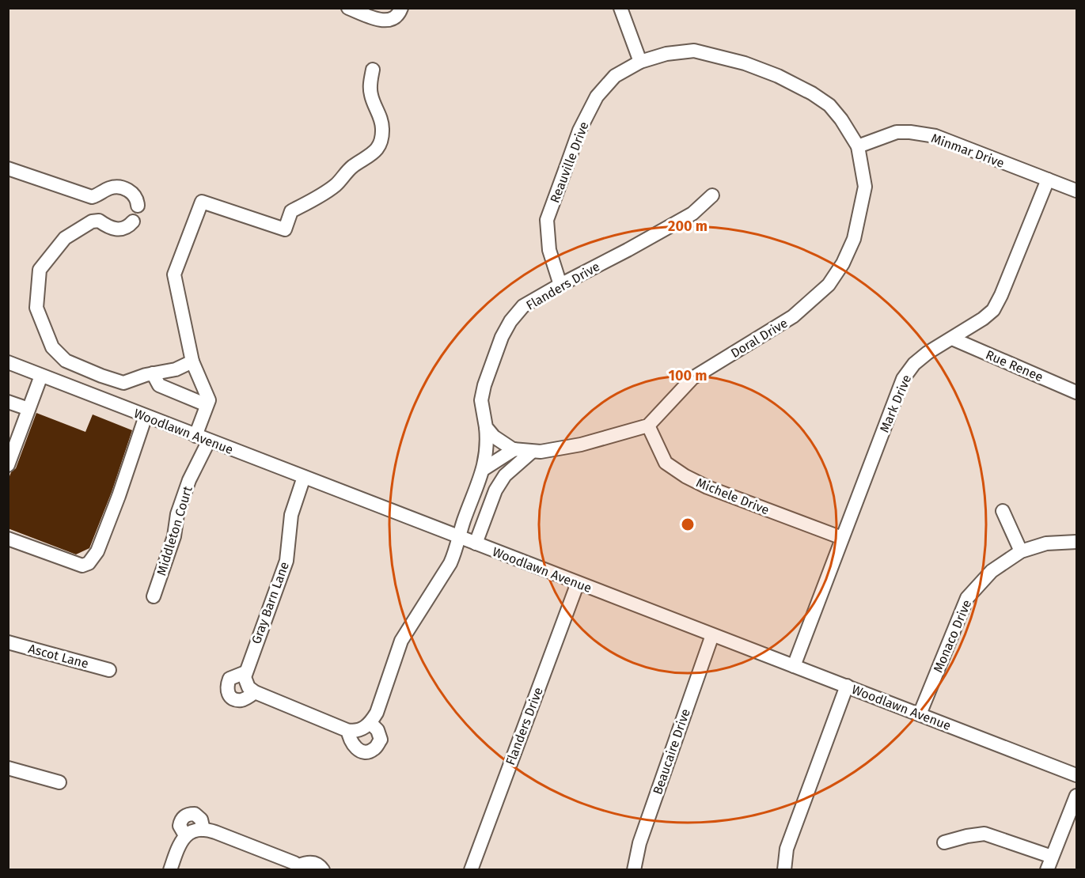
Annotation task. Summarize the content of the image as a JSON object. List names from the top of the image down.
{
  "streets": {
    "street": [
      "Minmar Drive",
      "Reauville Drive",
      "Flanders Drive",
      "Doral Drive",
      "Rue Renee",
      "Mark Drive",
      "Woodlawn Avenue",
      "Michele Drive",
      "Middleton Court",
      "Gray Barn Lane",
      "Monaco Drive",
      "Ascot Lane",
      "Beaucaire Drive"
    ]
  },
  "crossings": [
    ["Minmar Drive", "Reauville Drive"],
    ["Minmar Drive", "Doral Drive"],
    ["Minmar Drive", "Mark Drive"],
    ["Reauville Drive", "Flanders Drive"],
    ["Reauville Drive", "Doral Drive"],
    ["Flanders Drive", "Woodlawn Avenue"],
    ["Doral Drive", "Michele Drive"],
    ["Rue Renee", "Mark Drive"],
    ["Mark Drive", "Woodlawn Avenue"],
    ["Mark Drive", "Michele Drive"],
    ["Woodlawn Avenue", "Middleton Court"],
    ["Woodlawn Avenue", "Gray Barn Lane"],
    ["Woodlawn Avenue", "Monaco Drive"],
    ["Woodlawn Avenue", "Beaucaire Drive"]
  ],
  "rings": ["200 m", "100 m"]
}
